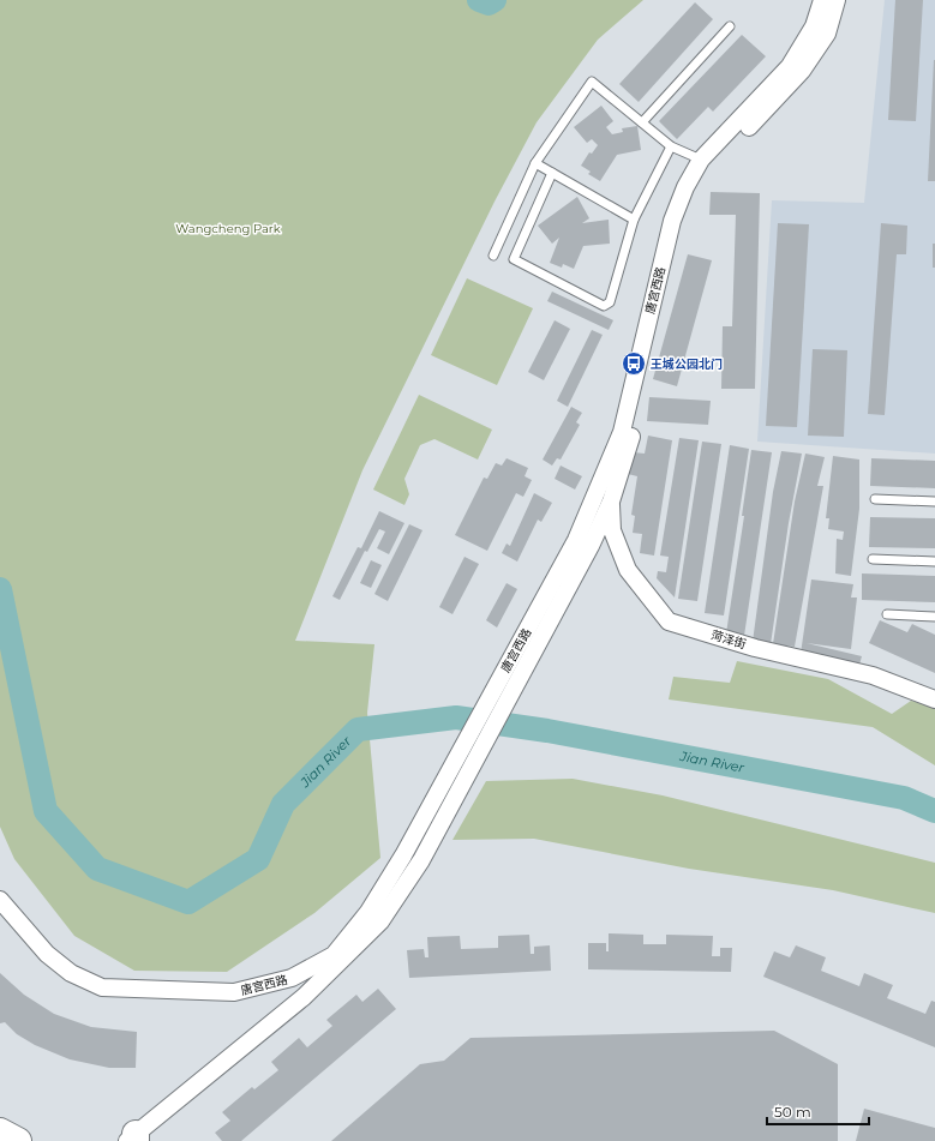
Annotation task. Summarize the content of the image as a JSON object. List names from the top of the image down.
{
  "streets": {
    "street": ["唐宫西路", "菏泽街"]
  },
  "crossings": [
    ["唐宫西路", "菏泽街"]
  ],
  "water": ["Jian River"],
  "parks": ["Wangcheng Park"],
  "places": {
    "bus stop": ["王城公园北门"]
  },
  "scale_bar": "50 m"
}
